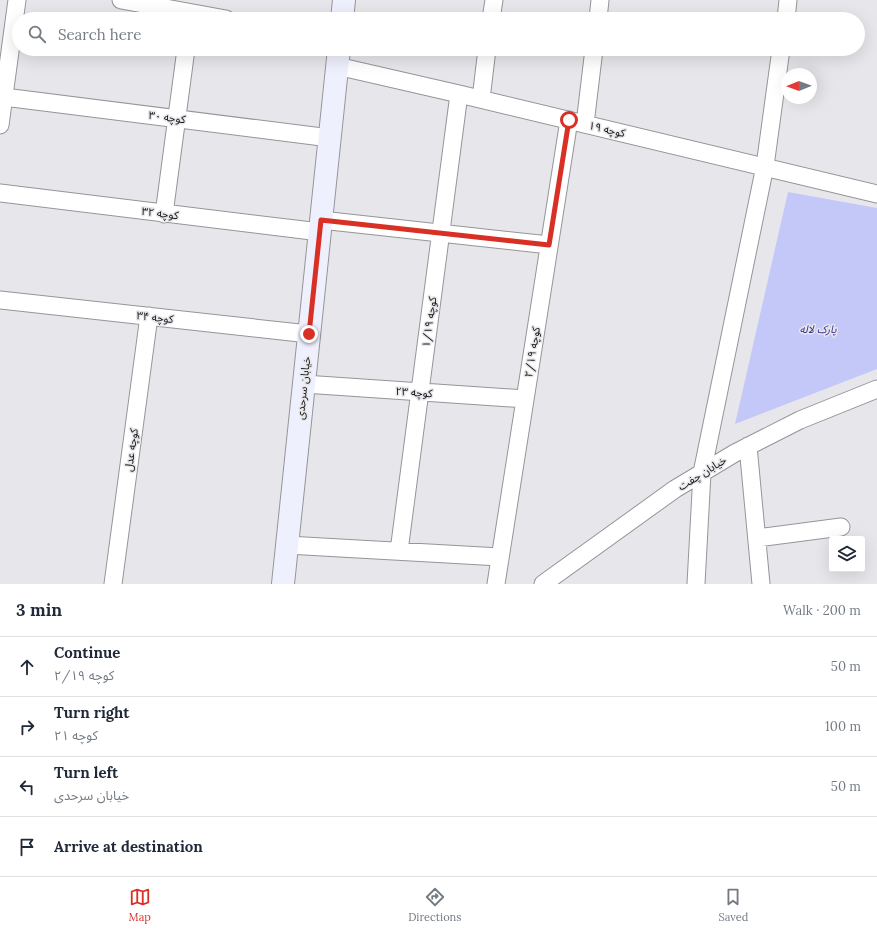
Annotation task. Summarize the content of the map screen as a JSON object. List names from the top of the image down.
{
  "streets": {
    "street": [
      "کوچه ۳۰",
      "کوچه ۱۹",
      "کوچه ۳۲",
      "کوچه ۳۴",
      "کوچه ۱/۱۹",
      "کوچه ۲/۱۹",
      "خیابان سرحدی",
      "کوچه ۲۳",
      "کوچه عدل",
      "خیابان چفت"
    ]
  },
  "crossings": [
    ["کوچه ۳۰", "خیابان سرحدی"],
    ["کوچه ۱۹", "کوچه ۱/۱۹"],
    ["کوچه ۱۹", "کوچه ۲/۱۹"],
    ["کوچه ۱۹", "خیابان سرحدی"],
    ["کوچه ۳۲", "کوچه ۱/۱۹"],
    ["کوچه ۳۲", "کوچه ۲/۱۹"],
    ["کوچه ۳۲", "خیابان سرحدی"],
    ["کوچه ۳۴", "خیابان سرحدی"],
    ["کوچه ۳۴", "کوچه عدل"],
    ["کوچه ۱/۱۹", "کوچه ۲۳"],
    ["کوچه ۲/۱۹", "کوچه ۲۳"],
    ["خیابان سرحدی", "کوچه ۲۳"]
  ],
  "parks": ["پارک لاله"],
  "north": "left",
  "page": {
    "search": "Search here",
    "heading": ["3 min", "Walk · 200 m"],
    "list": [
      ["Continue", "کوچه ۲/۱۹", "50 m"],
      ["Turn right", "کوچه ۲۱", "100 m"],
      ["Turn left", "خیابان سرحدی", "50 m"],
      "Arrive at destination"
    ],
    "nav": ["Map", "Directions", "Saved"]
  }
}
